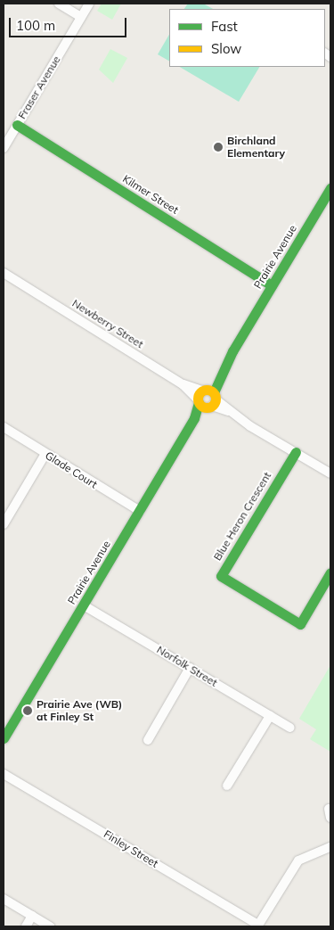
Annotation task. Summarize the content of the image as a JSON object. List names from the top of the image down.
{
  "streets": {
    "main road": ["Kilmer Street", "Prairie Avenue", "Blue Heron Crescent"],
    "street": [
      "Fraser Avenue",
      "Newberry Street",
      "Glade Court",
      "Norfolk Street",
      "Finley Street"
    ]
  },
  "crossings": [
    ["Fraser Avenue", "Kilmer Street"],
    ["Kilmer Street", "Prairie Avenue"],
    ["Prairie Avenue", "Newberry Street"],
    ["Prairie Avenue", "Glade Court"],
    ["Prairie Avenue", "Norfolk Street"],
    ["Newberry Street", "Blue Heron Crescent"]
  ],
  "places": ["Birchland Elementary", "Prairie Ave (WB) at Finley St"],
  "legend": ["Fast", "Slow"],
  "scale_bar": "100 m"
}
